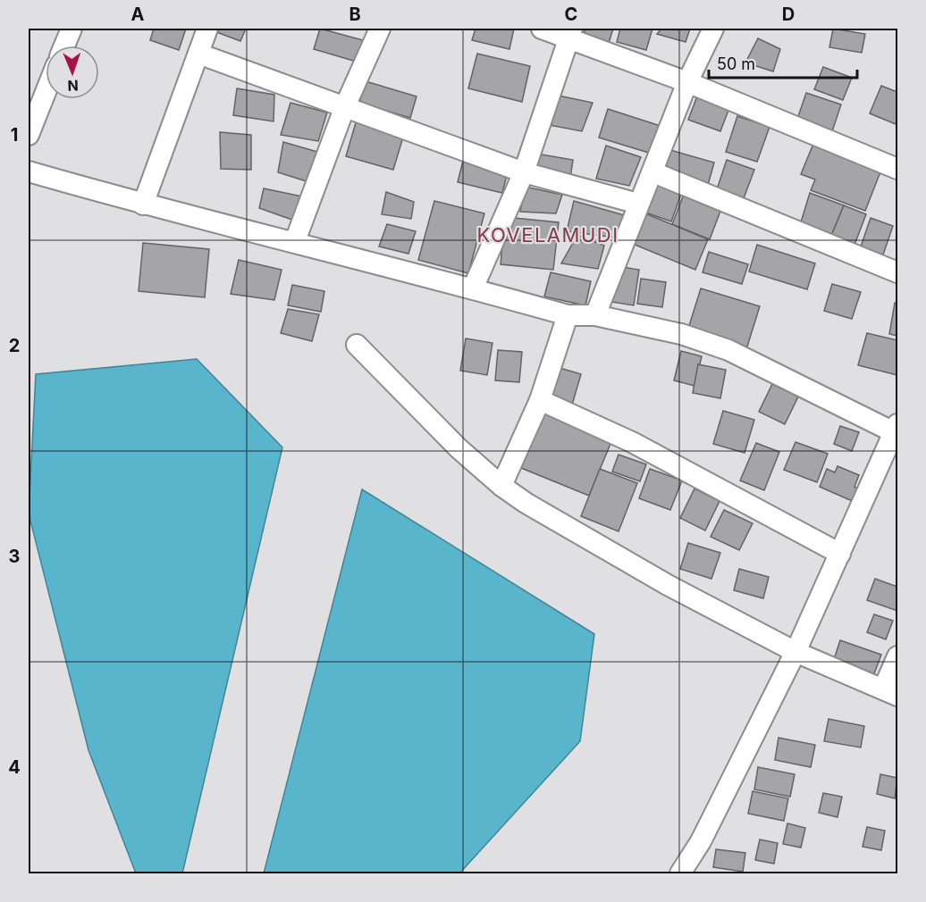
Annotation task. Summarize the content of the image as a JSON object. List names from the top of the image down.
{
  "districts": ["KOVELAMUDI"],
  "scale_bar": "50 m",
  "north": "bottom",
  "grid": {
    "columns": [
      "A",
      "B",
      "C",
      "D"
    ],
    "rows": [
      "1",
      "2",
      "3",
      "4"
    ]
  }
}
